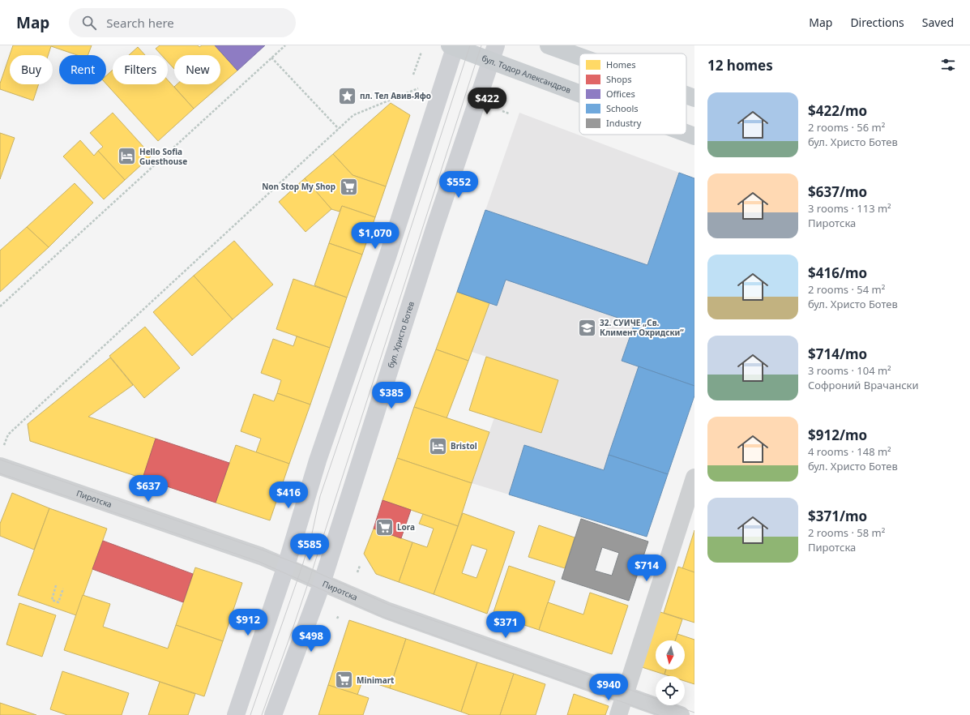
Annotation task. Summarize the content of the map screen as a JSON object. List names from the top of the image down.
{
  "streets": {
    "main road": ["бул. Тодор Александров", "бул. Христо Ботев"],
    "street": ["Пиротска"]
  },
  "crossings": [
    ["бул. Тодор Александров", "бул. Христо Ботев"],
    ["бул. Христо Ботев", "Пиротска"]
  ],
  "places": {
    "place": ["пл. Тел Авив-Яфо"],
    "hotel": ["Hello Sofia Guesthouse", "Bristol"],
    "supermarket": ["Non Stop My Shop", "Lora", "Minimart"],
    "school or university": ["32. СУИЧЕ „Св. Климент Охридски“"]
  },
  "legend": [
    "Homes",
    "Shops",
    "Offices",
    "Schools",
    "Industry"
  ],
  "north": "bottom",
  "page": {
    "header": "Map",
    "search": "Search here",
    "nav": ["Map", "Directions", "Saved"],
    "heading": "12 homes",
    "chip": [
      "Buy",
      "Rent",
      "Filters",
      "New"
    ],
    "list": [
      {
        "name": "$422/mo",
        "note": "2 rooms · 56 m² · бул. Христо Ботев"
      },
      {
        "name": "$637/mo",
        "note": "3 rooms · 113 m² · Пиротска"
      },
      {
        "name": "$416/mo",
        "note": "2 rooms · 54 m² · бул. Христо Ботев"
      },
      {
        "name": "$714/mo",
        "note": "3 rooms · 104 m² · Софроний Врачански"
      },
      {
        "name": "$912/mo",
        "note": "4 rooms · 148 m² · бул. Христо Ботев"
      },
      {
        "name": "$371/mo",
        "note": "2 rooms · 58 m² · Пиротска"
      }
    ],
    "price": [
      "$422",
      "$552",
      "$1,070",
      "$385",
      "$637",
      "$416",
      "$585",
      "$714",
      "$912",
      "$371",
      "$498",
      "$940"
    ]
  }
}
